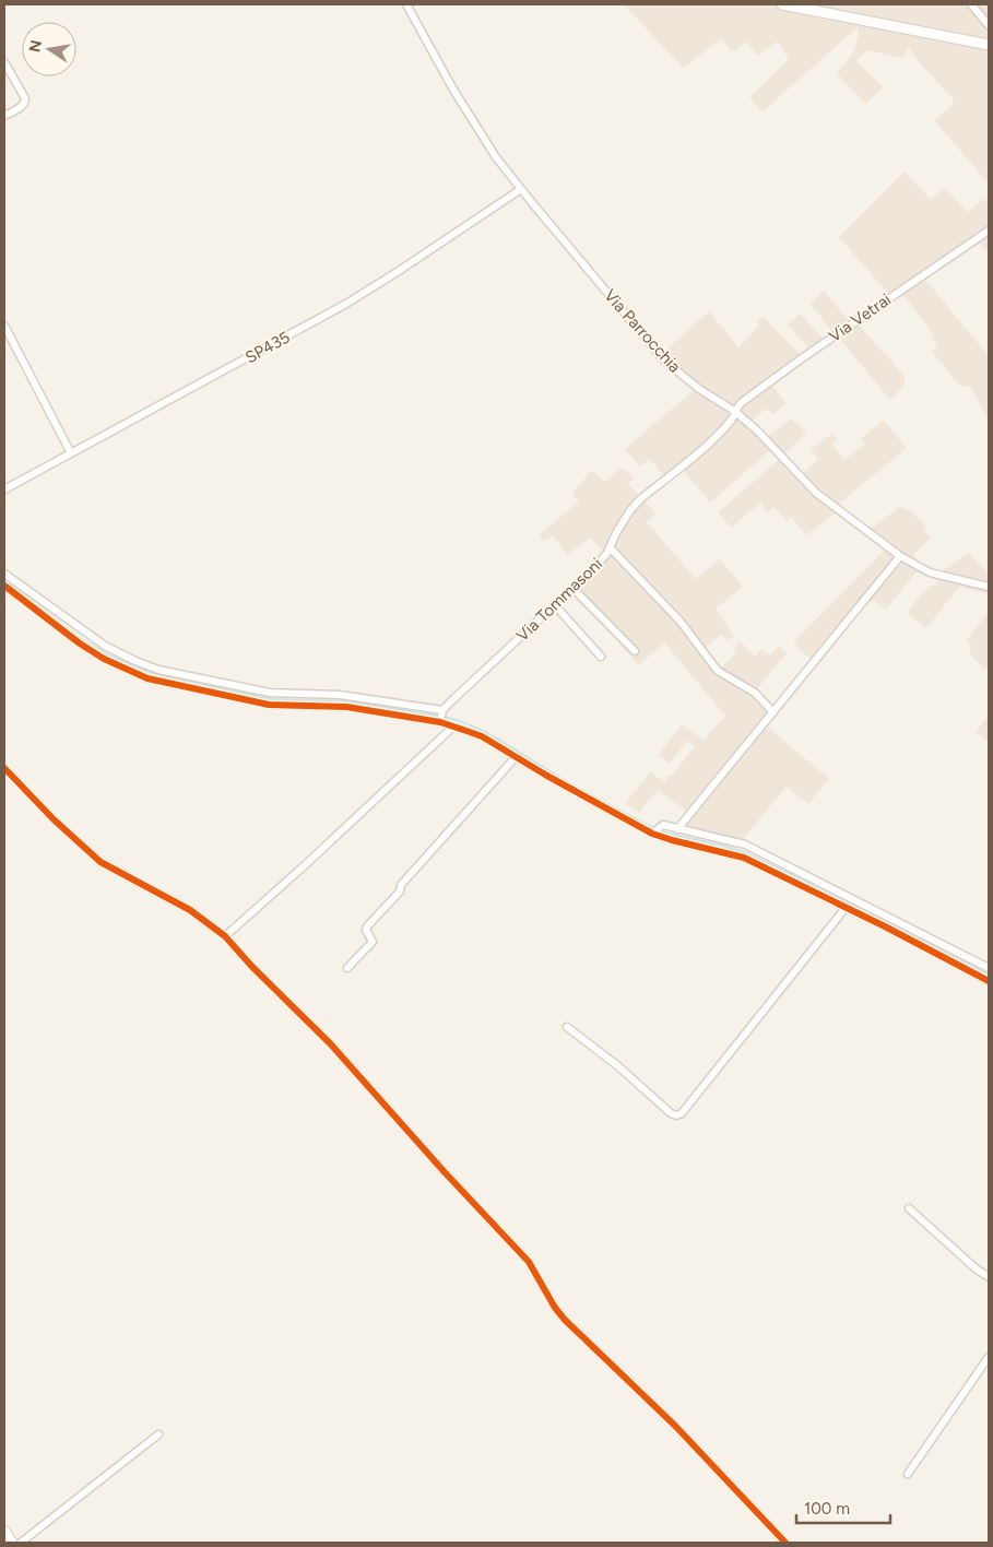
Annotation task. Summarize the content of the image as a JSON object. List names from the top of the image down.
{
  "streets": {
    "street": [
      "Via Vetrai",
      "Via Parrocchia",
      "SP435",
      "Via Tommasoni"
    ]
  },
  "crossings": [
    ["Via Vetrai", "Via Parrocchia"],
    ["Via Vetrai", "Via Tommasoni"],
    ["Via Parrocchia", "SP435"],
    ["Via Parrocchia", "Via Tommasoni"]
  ],
  "scale_bar": "100 m",
  "north": "left"
}
